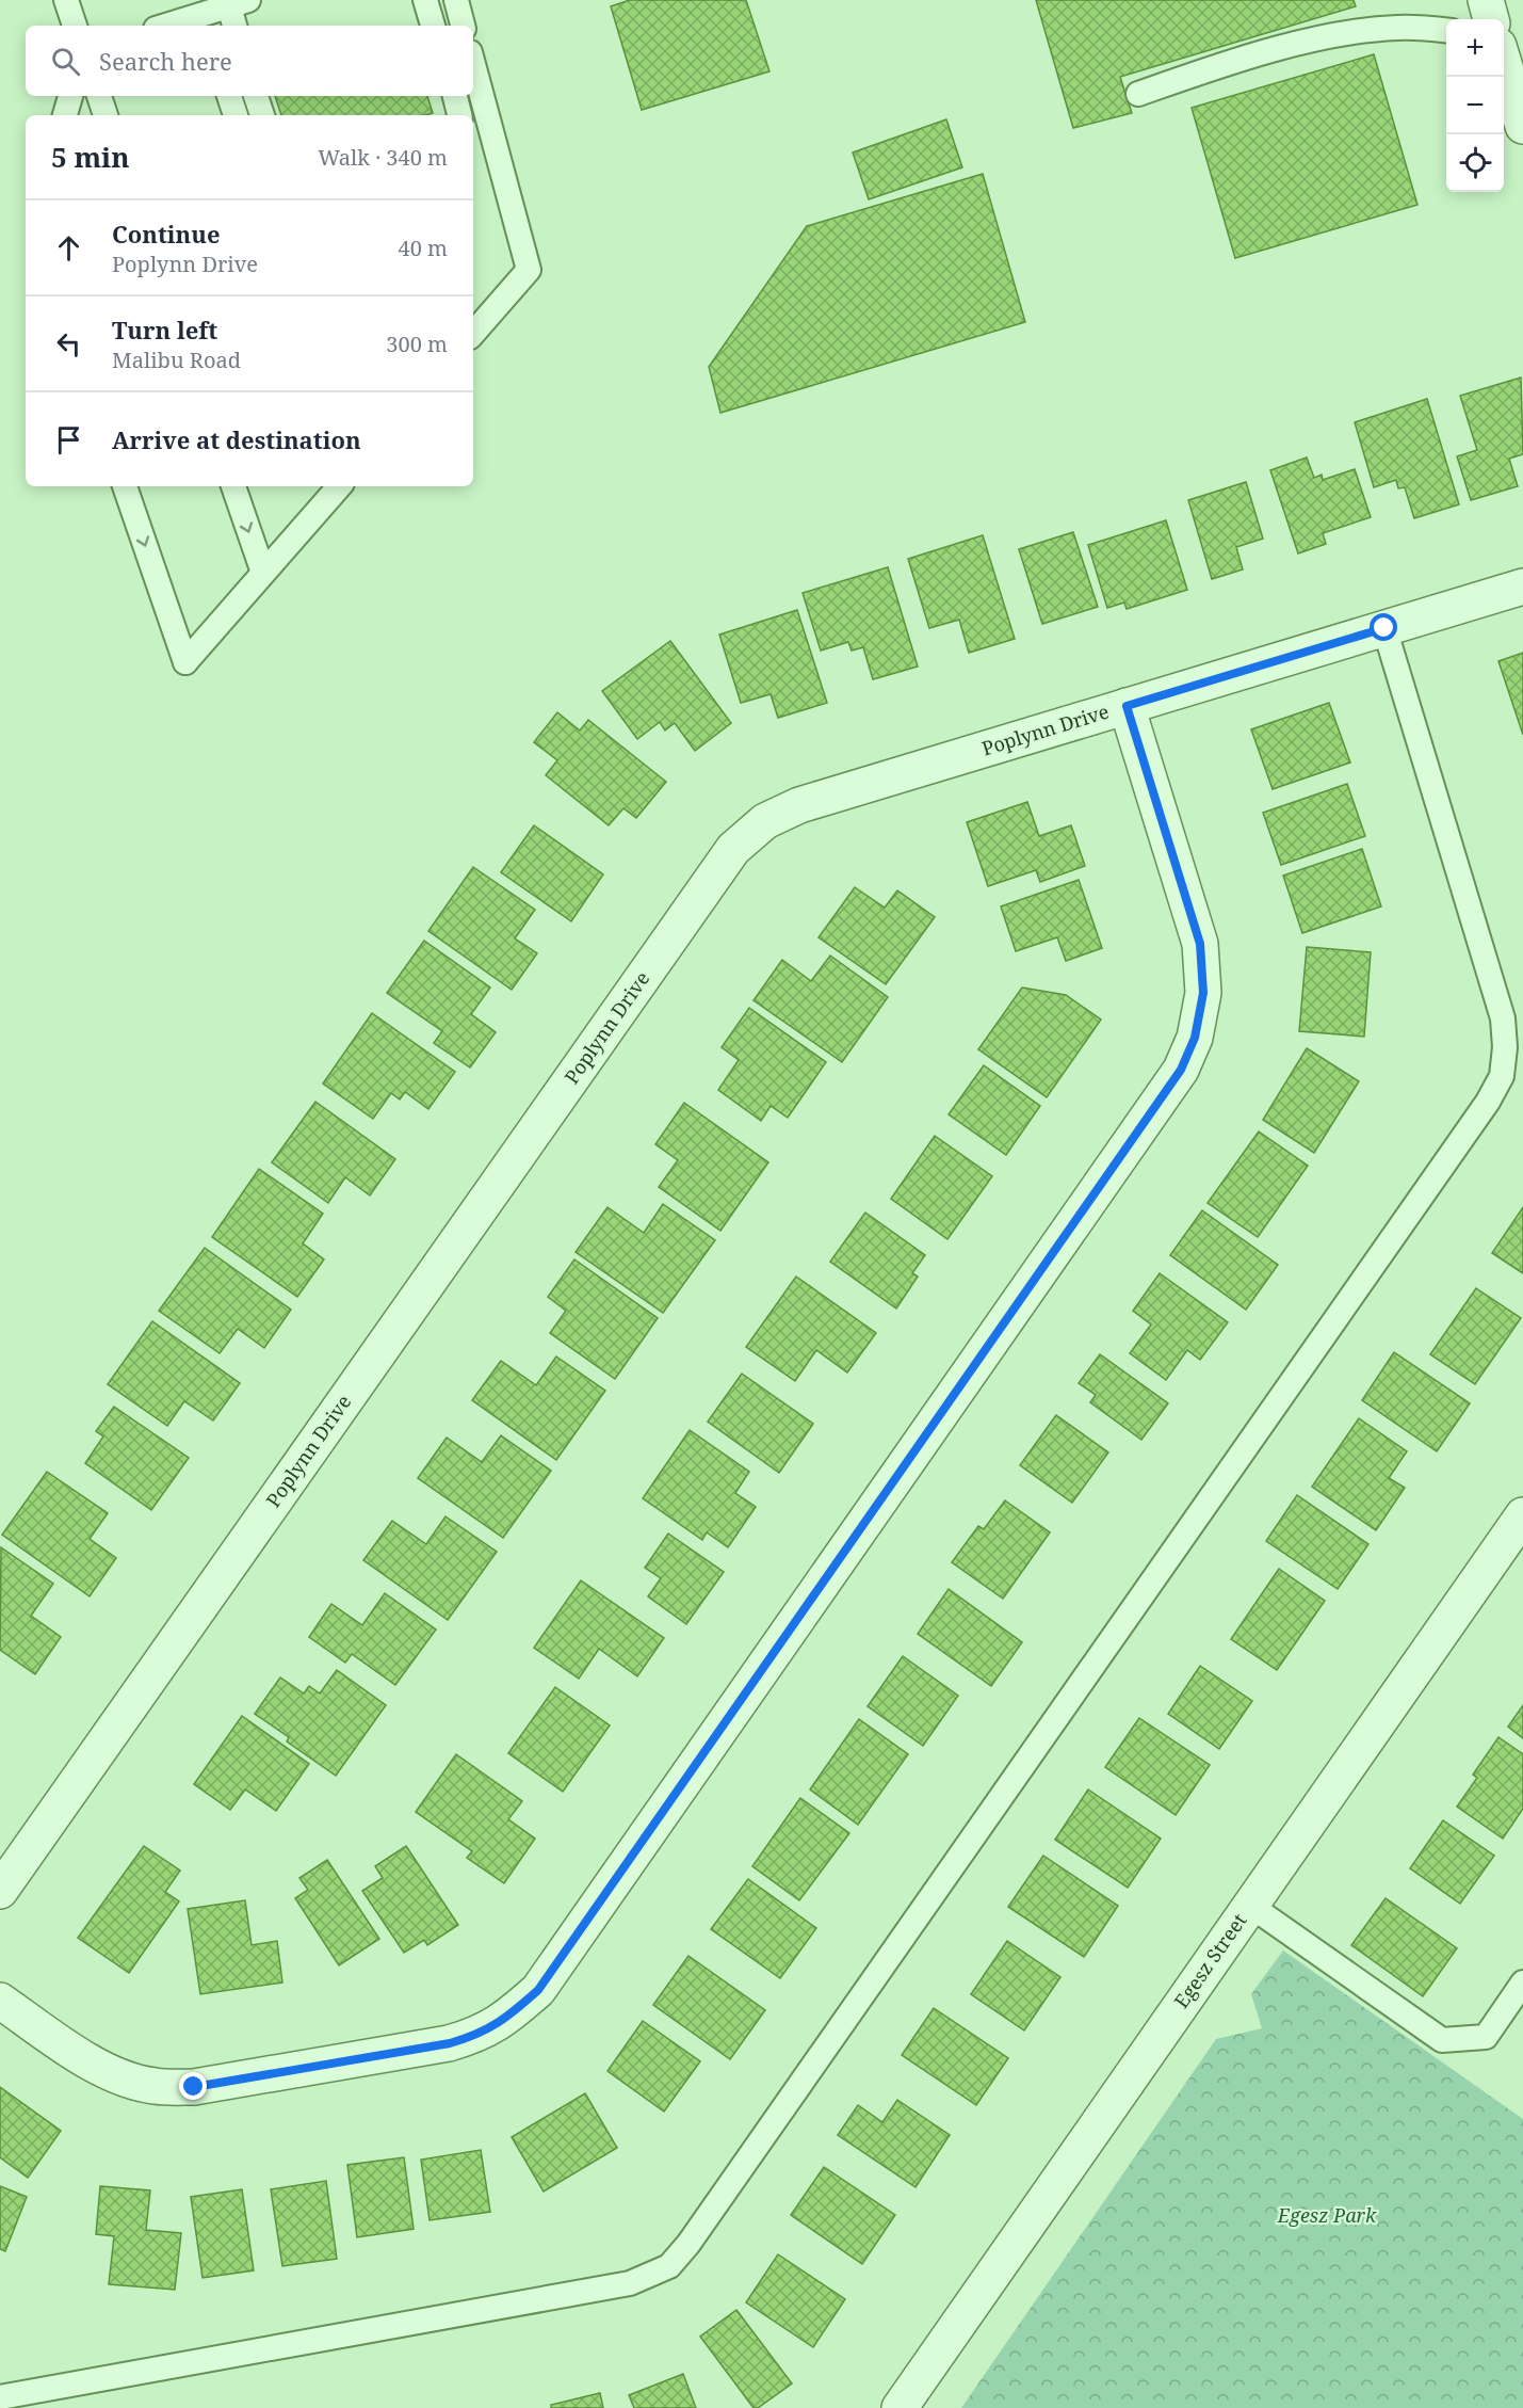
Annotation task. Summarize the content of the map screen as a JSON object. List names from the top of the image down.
{
  "streets": {
    "street": ["Poplynn Drive", "Egesz Street"]
  },
  "parks": ["Egesz Park"],
  "page": {
    "map_buttons": ["+", "−"],
    "search": "Search here",
    "heading": ["5 min", "Walk · 340 m"],
    "list": [
      ["Continue", "Poplynn Drive", "40 m"],
      ["Turn left", "Malibu Road", "300 m"],
      "Arrive at destination"
    ]
  }
}
